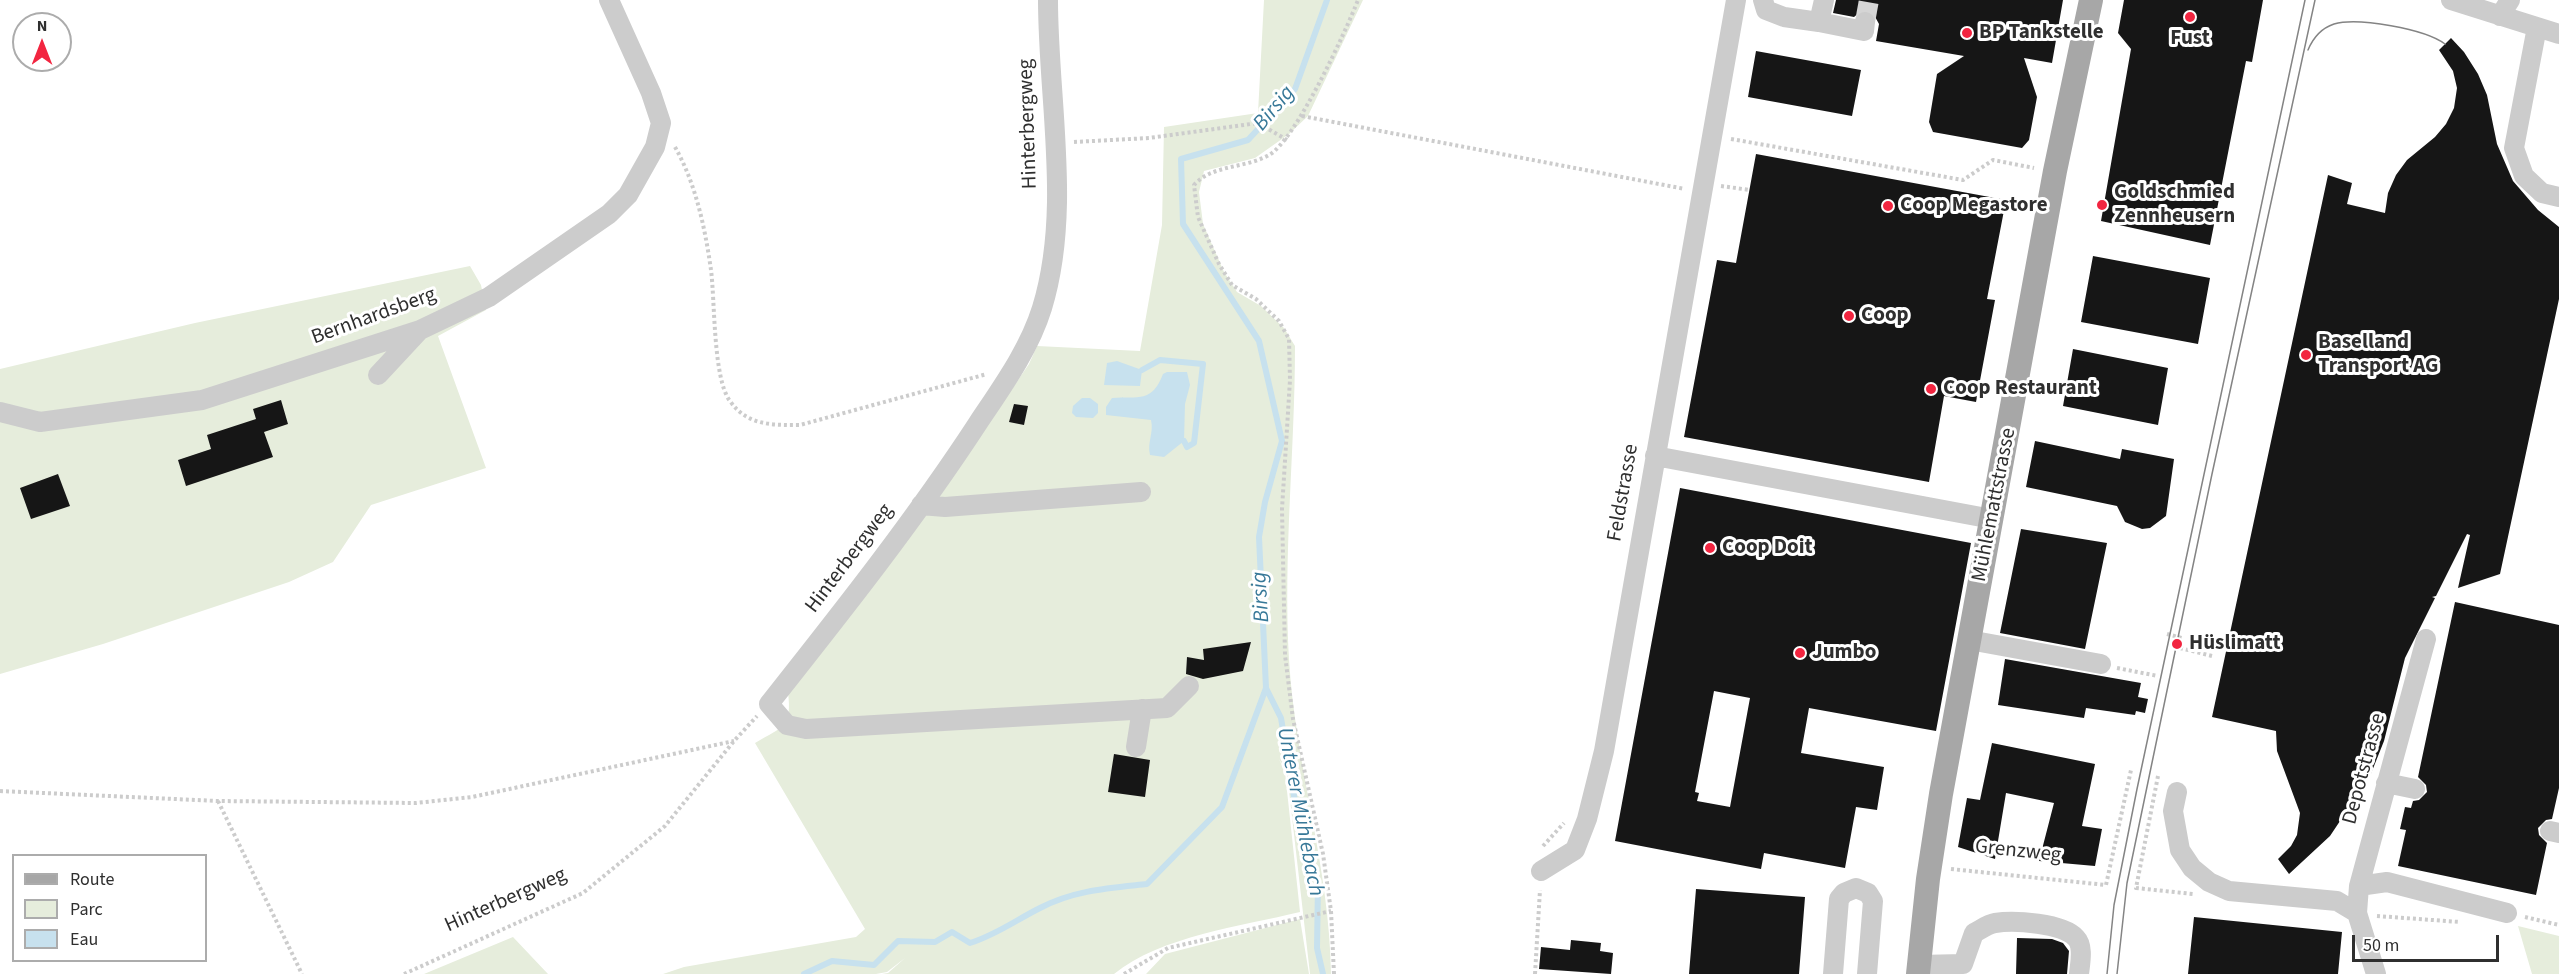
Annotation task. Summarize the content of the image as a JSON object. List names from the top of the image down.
{
  "streets": {
    "main road": ["Mühlemattstrasse"],
    "street": [
      "Hinterbergweg",
      "Bernhardsberg",
      "Feldstrasse",
      "Depotstrasse"
    ],
    "path": ["Grenzweg"]
  },
  "crossings": [
    ["Mühlemattstrasse", "Grenzweg"]
  ],
  "water": ["Birsig", "Unterer Mühlebach"],
  "places": [
    "Fust",
    "BP Tankstelle",
    "Goldschmied Zennheusern",
    "Coop Megastore",
    "Coop",
    "Baselland Transport AG",
    "Coop Restaurant",
    "Coop Doit",
    "Hüslimatt",
    "Jumbo"
  ],
  "legend": ["Route", "Parc", "Eau"],
  "scale_bar": "50 m",
  "north": "top"
}
